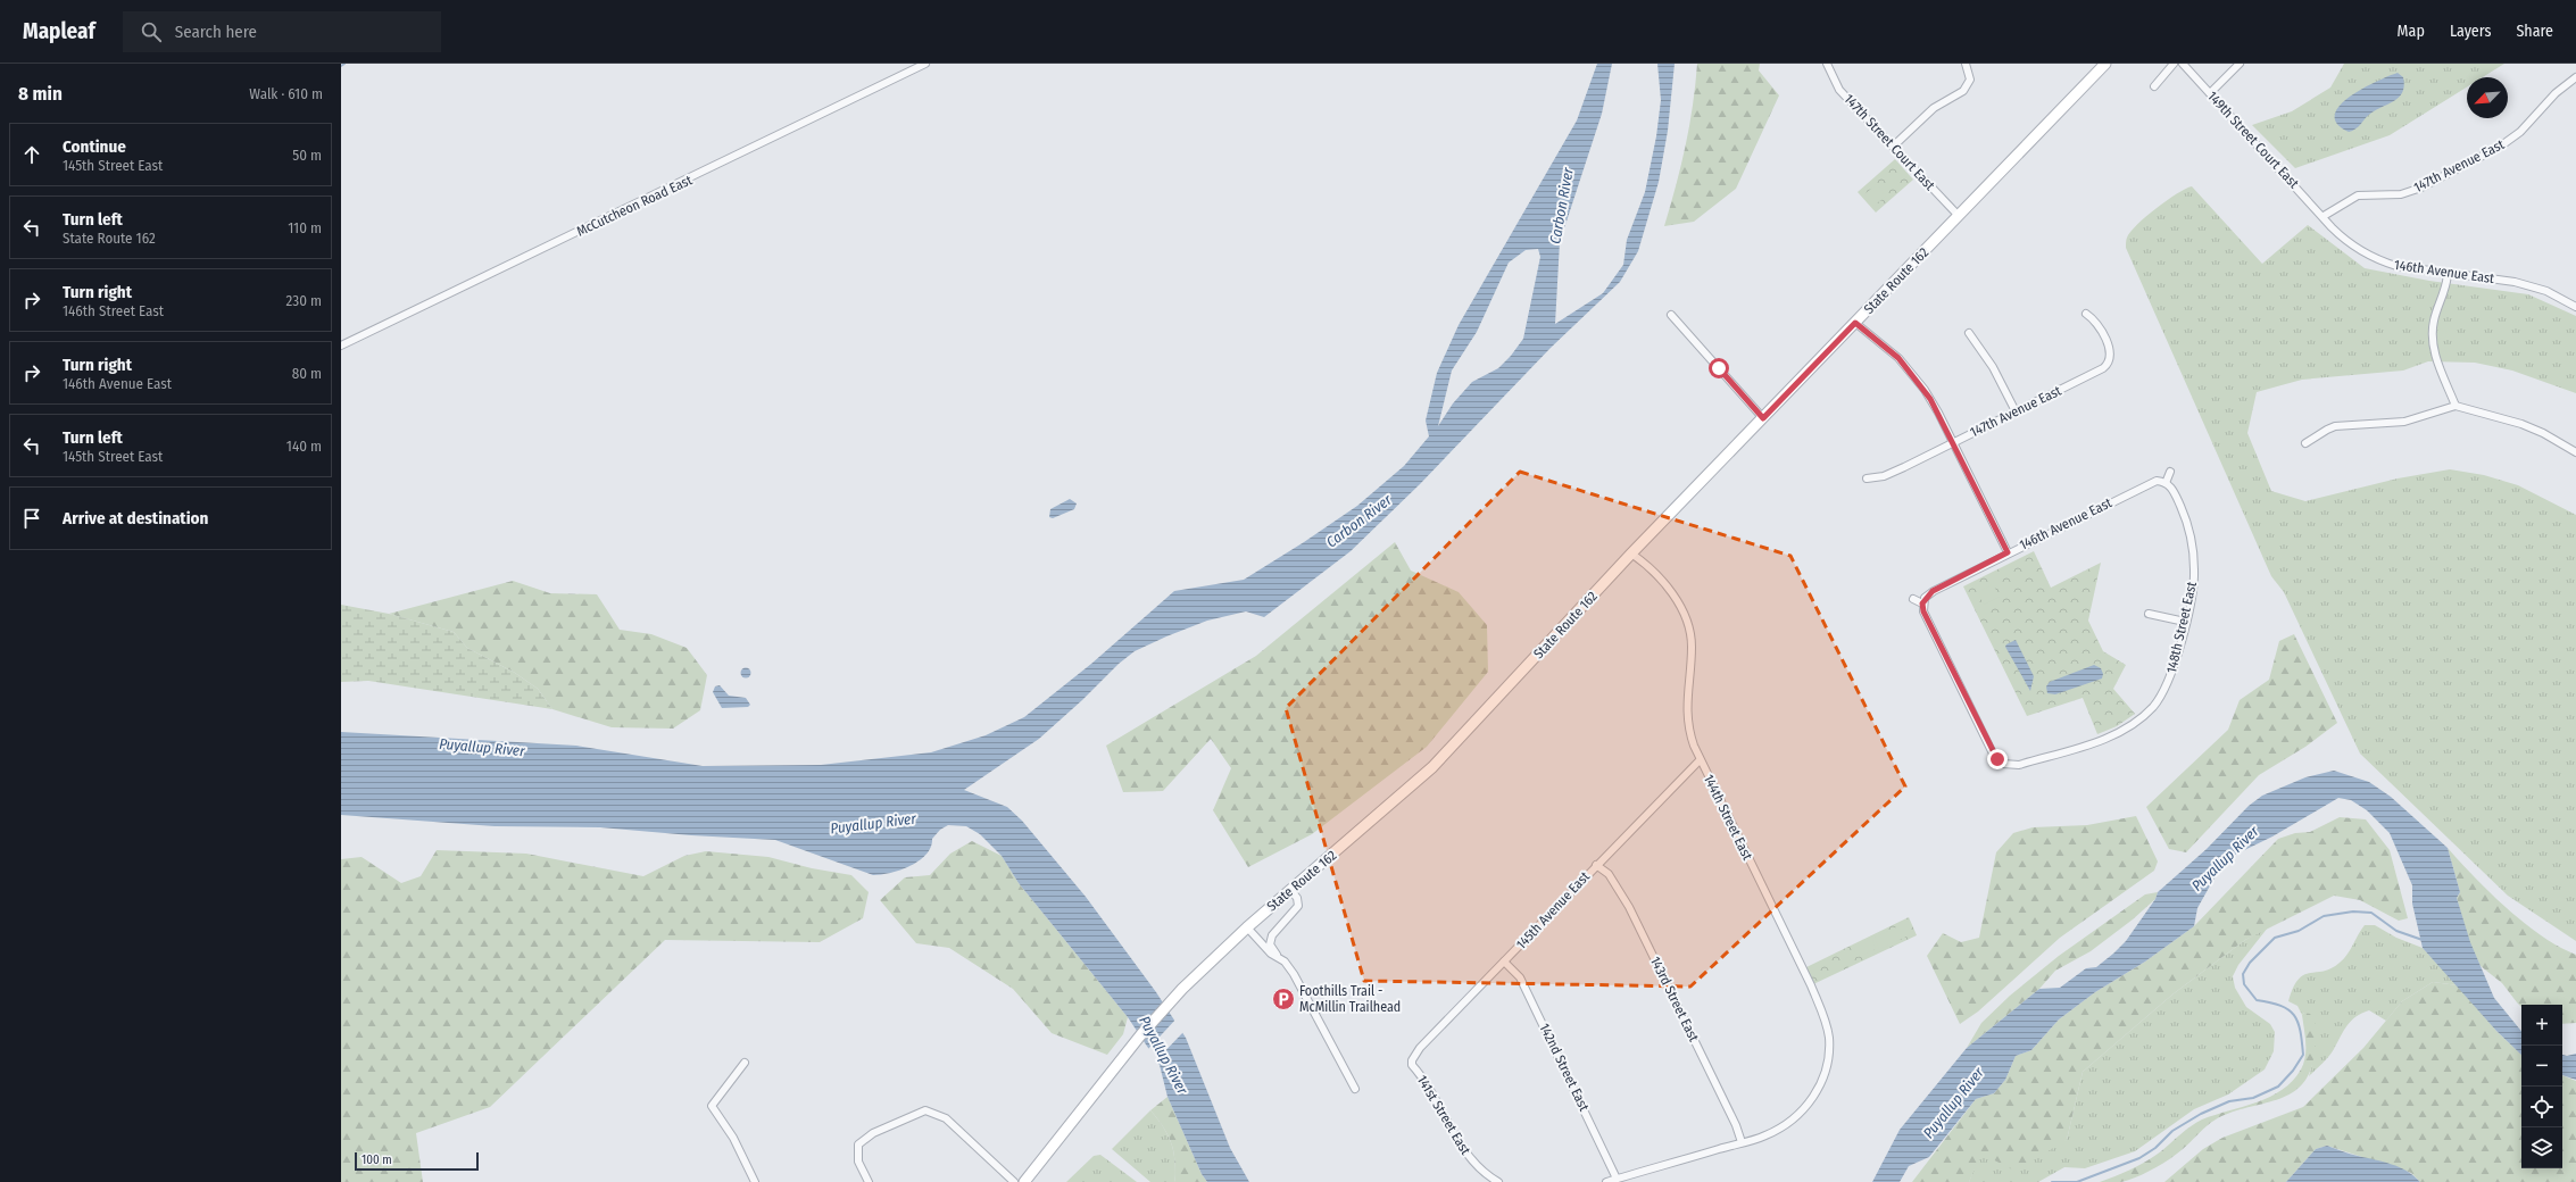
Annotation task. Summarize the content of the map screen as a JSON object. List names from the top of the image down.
{
  "streets": {
    "main road": ["State Route 162"],
    "street": [
      "149th Street Court East",
      "147th Street Court East",
      "147th Avenue East",
      "McCutcheon Road East",
      "146th Avenue East",
      "148th Street East",
      "144th Street East",
      "145th Avenue East",
      "143rd Street East",
      "142nd Street East",
      "141st Street East"
    ]
  },
  "crossings": [
    ["149th Street Court East", "147th Avenue East"],
    ["149th Street Court East", "146th Avenue East"],
    ["147th Street Court East", "State Route 162"],
    ["147th Avenue East", "146th Avenue East"],
    ["146th Avenue East", "148th Street East"],
    ["State Route 162", "144th Street East"],
    ["144th Street East", "145th Avenue East"],
    ["144th Street East", "143rd Street East"],
    ["144th Street East", "142nd Street East"],
    ["145th Avenue East", "143rd Street East"],
    ["145th Avenue East", "142nd Street East"],
    ["145th Avenue East", "141st Street East"]
  ],
  "water": ["Carbon River", "Puyallup River"],
  "places": {
    "parking": ["Foothills Trail - McMillin Trailhead"]
  },
  "scale_bar": "100 m",
  "north": "bottom left",
  "page": {
    "header": "Mapleaf",
    "search": "Search here",
    "nav": ["Map", "Layers", "Share"],
    "heading": ["8 min", "Walk · 610 m"],
    "list": [
      ["Continue", "145th Street East", "50 m"],
      ["Turn left", "State Route 162", "110 m"],
      ["Turn right", "146th Street East", "230 m"],
      ["Turn right", "146th Avenue East", "80 m"],
      ["Turn left", "145th Street East", "140 m"],
      "Arrive at destination"
    ],
    "map_buttons": ["+", "−"],
    "scale": "100 m"
  }
}
